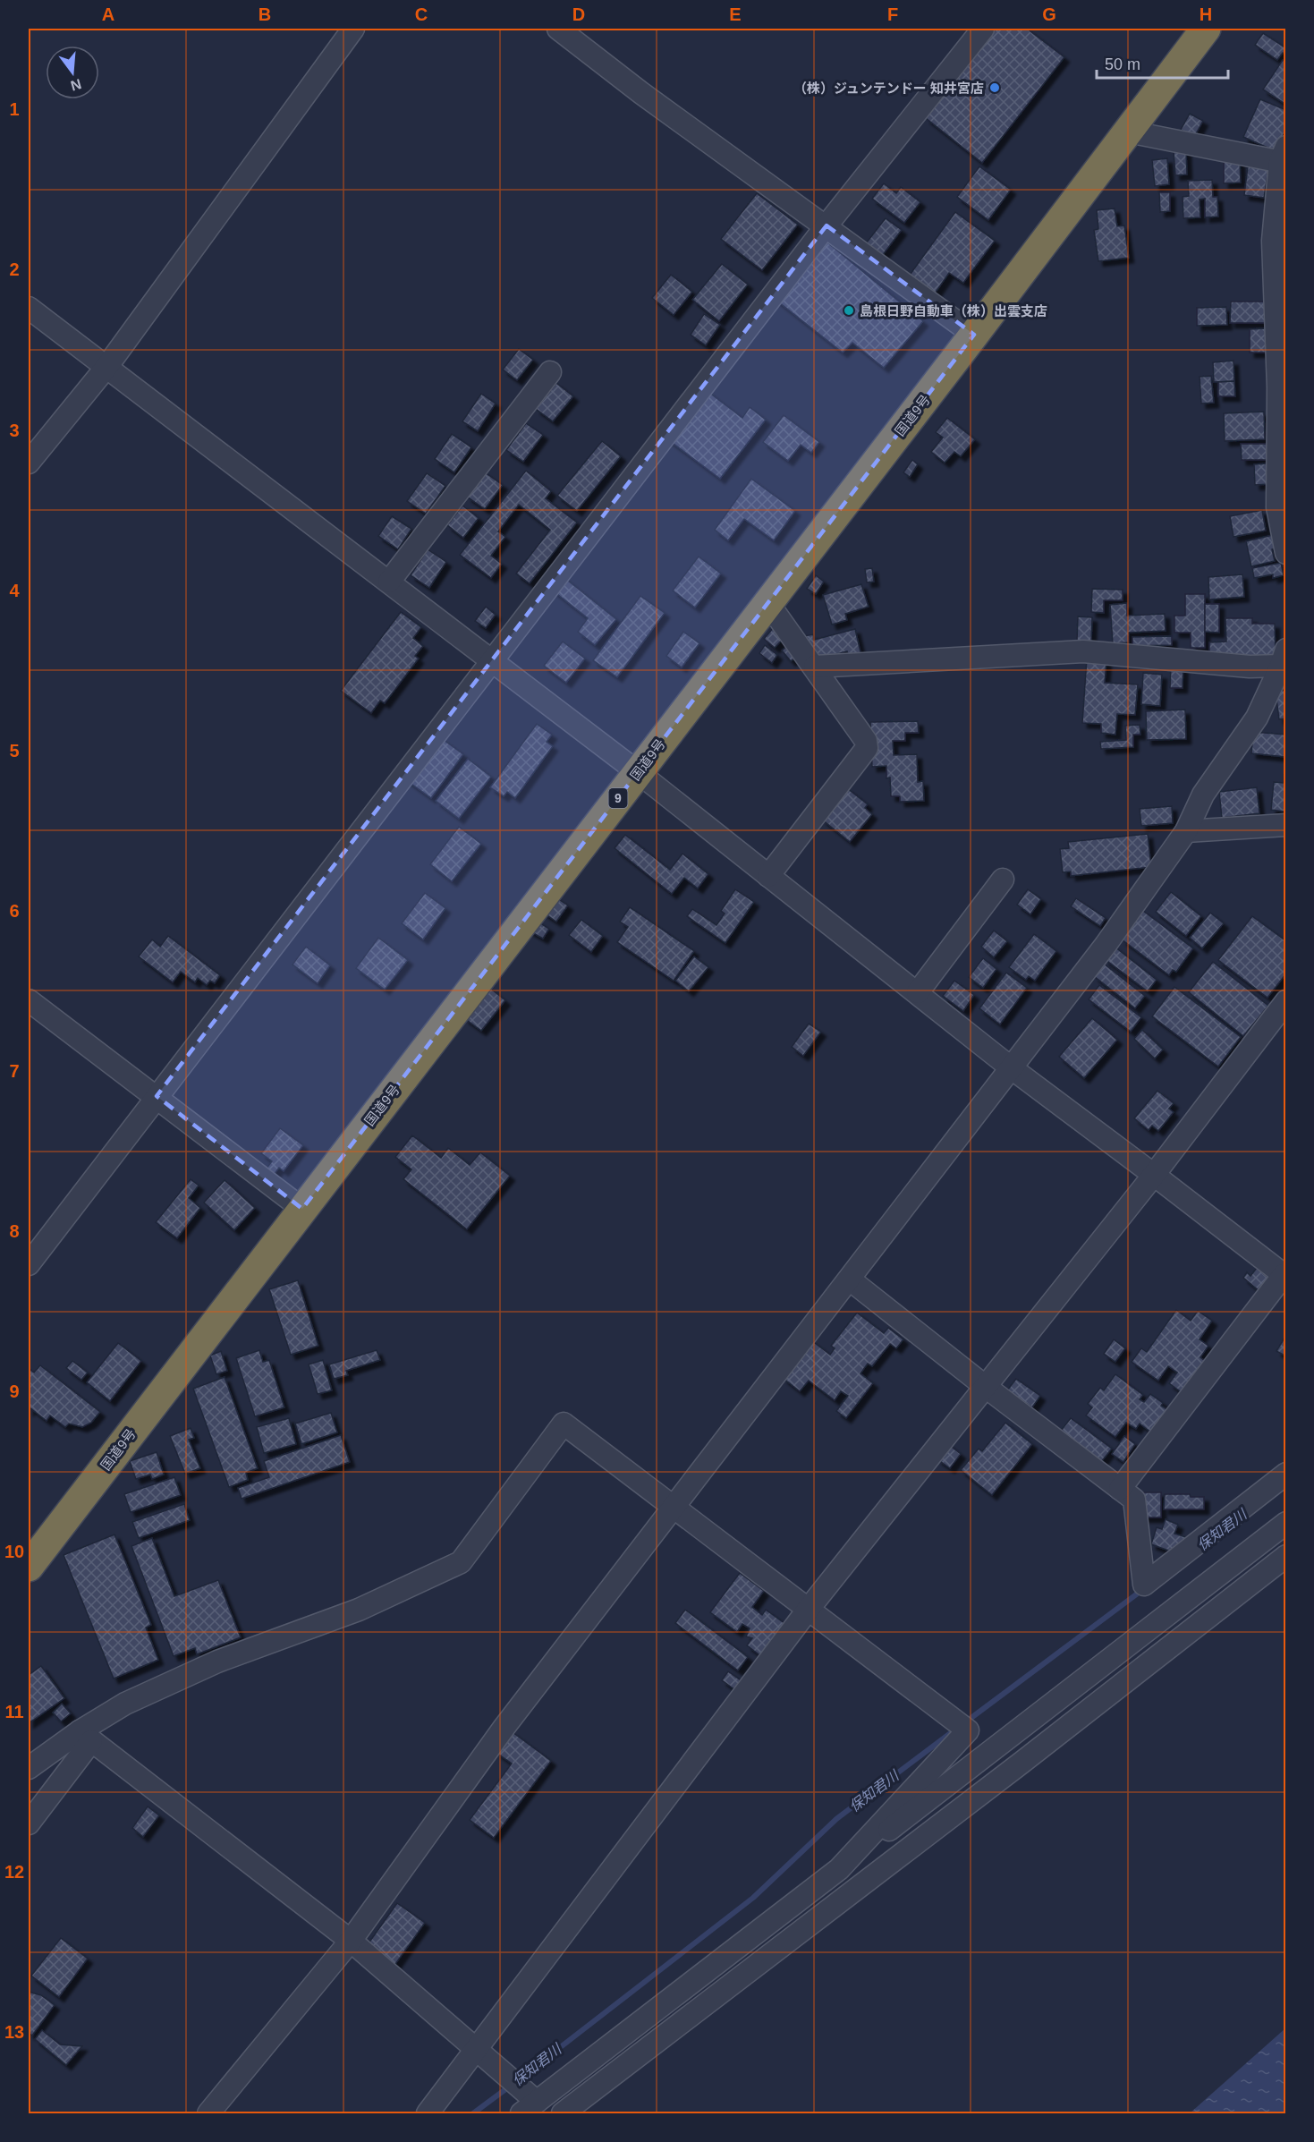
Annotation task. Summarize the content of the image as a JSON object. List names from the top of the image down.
{
  "streets": {
    "highway": ["国道9号", "9"]
  },
  "water": ["保知君川"],
  "places": ["（株）ジュンテンドー 知井宮店", "島根日野自動車（株）出雲支店"],
  "scale_bar": "50 m",
  "north": "bottom",
  "grid": {
    "columns": [
      "A",
      "B",
      "C",
      "D",
      "E",
      "F",
      "G",
      "H"
    ],
    "rows": [
      "1",
      "2",
      "3",
      "4",
      "5",
      "6",
      "7",
      "8",
      "9",
      "10",
      "11",
      "12",
      "13"
    ]
  }
}
